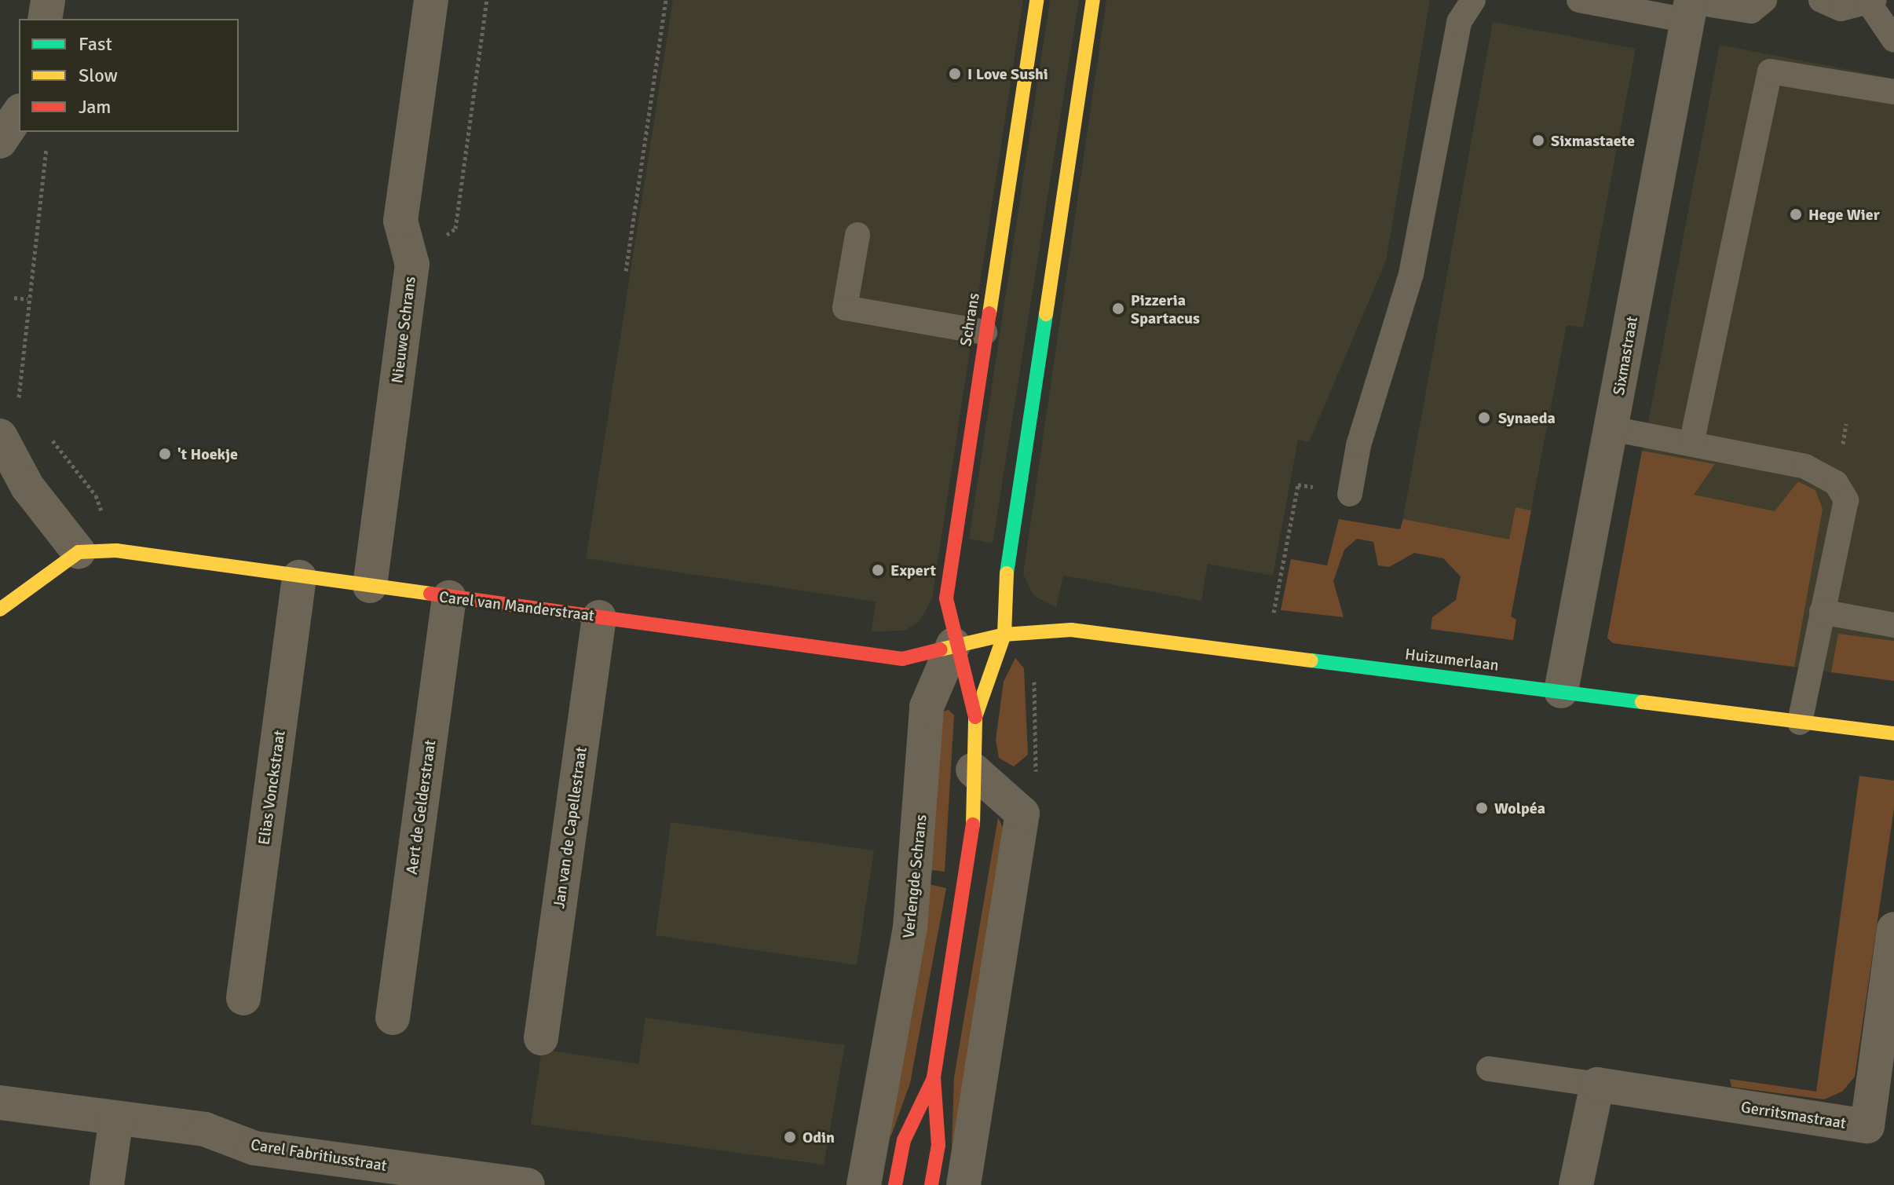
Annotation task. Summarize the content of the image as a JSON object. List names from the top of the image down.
{
  "streets": {
    "street": [
      "Schrans",
      "Nieuwe Schrans",
      "Sixmastraat",
      "Carel van Manderstraat",
      "Huizumerlaan",
      "Elias Vonckstraat",
      "Aert de Gelderstraat",
      "Jan van de Capellestraat",
      "Verlengde Schrans",
      "Gerritsmastraat",
      "Carel Fabritiusstraat"
    ]
  },
  "crossings": [
    ["Schrans", "Carel van Manderstraat"],
    ["Schrans", "Verlengde Schrans"],
    ["Nieuwe Schrans", "Carel van Manderstraat"],
    ["Sixmastraat", "Huizumerlaan"],
    ["Carel van Manderstraat", "Huizumerlaan"],
    ["Carel van Manderstraat", "Elias Vonckstraat"],
    ["Carel van Manderstraat", "Aert de Gelderstraat"],
    ["Carel van Manderstraat", "Jan van de Capellestraat"],
    ["Carel van Manderstraat", "Verlengde Schrans"]
  ],
  "places": [
    "I Love Sushi",
    "Sixmastaete",
    "Hege Wier",
    "Pizzeria Spartacus",
    "Synaeda",
    "'t Hoekje",
    "Expert",
    "Wolpéa",
    "Odin"
  ],
  "legend": ["Fast", "Slow", "Jam"]
}
